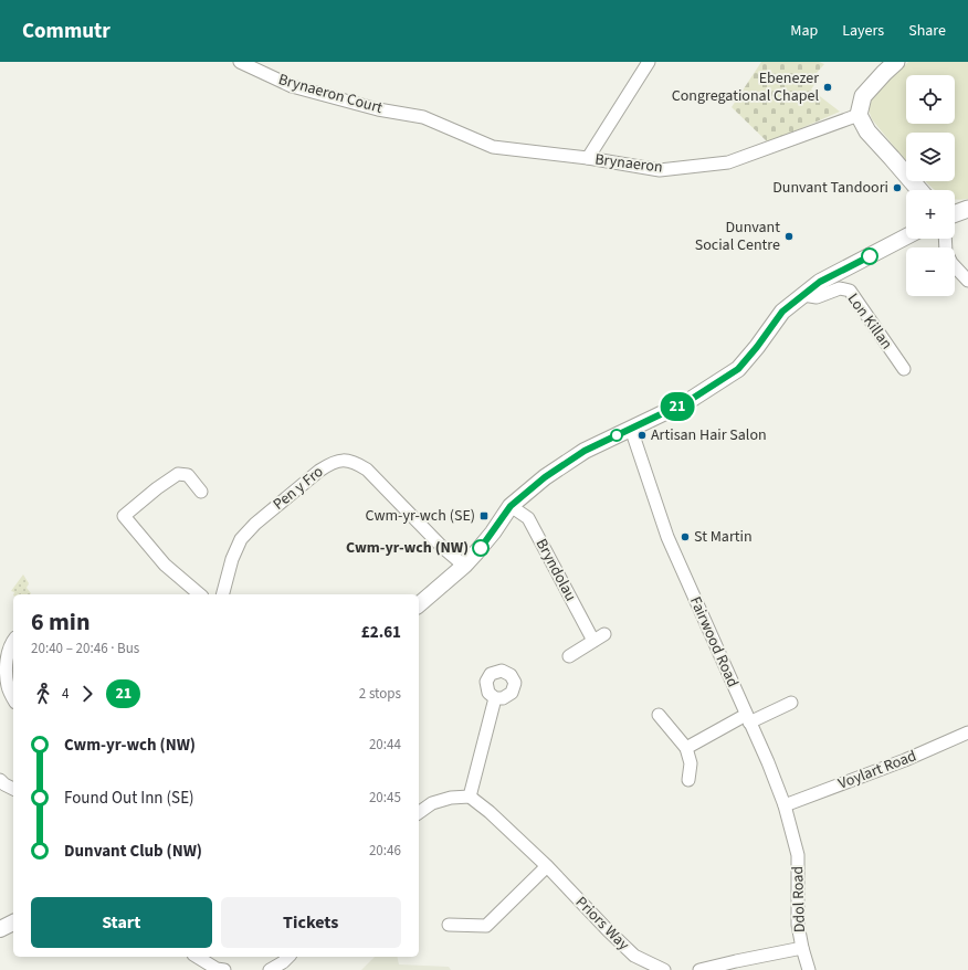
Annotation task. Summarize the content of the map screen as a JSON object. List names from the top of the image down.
{
  "streets": {
    "street": [
      "Brynaeron Court",
      "Brynaeron",
      "Lon Killan",
      "Pen y Fro",
      "Bryndolau",
      "Fairwood Road",
      "Voylart Road",
      "Ddol Road",
      "Priors Way"
    ]
  },
  "crossings": [
    ["Brynaeron Court", "Brynaeron"],
    ["Fairwood Road", "Voylart Road"],
    ["Fairwood Road", "Ddol Road"]
  ],
  "places": {
    "other": [
      "Ebenezer Congregational Chapel",
      "Dunvant Tandoori",
      "Dunvant Social Centre",
      "Artisan Hair Salon",
      "St Martin",
      "Cwm-yr-wch (NW)"
    ],
    "transit": ["Cwm-yr-wch (SE)"]
  },
  "lines": ["bus line 21"],
  "page": {
    "header": "Commutr",
    "nav": ["Map", "Layers", "Share"],
    "on_map": "21",
    "map_buttons": ["+", "−"],
    "heading": ["6 min", "20:40 – 20:46 · Bus", "£2.61"],
    "legs": ["4", "21", "2 stops"],
    "list": [
      {
        "name": "Cwm-yr-wch (NW)",
        "value": "20:44"
      },
      {
        "name": "Found Out Inn (SE)",
        "value": "20:45"
      },
      {
        "name": "Dunvant Club (NW)",
        "value": "20:46"
      }
    ],
    "buttons": ["Start", "Tickets"]
  }
}
